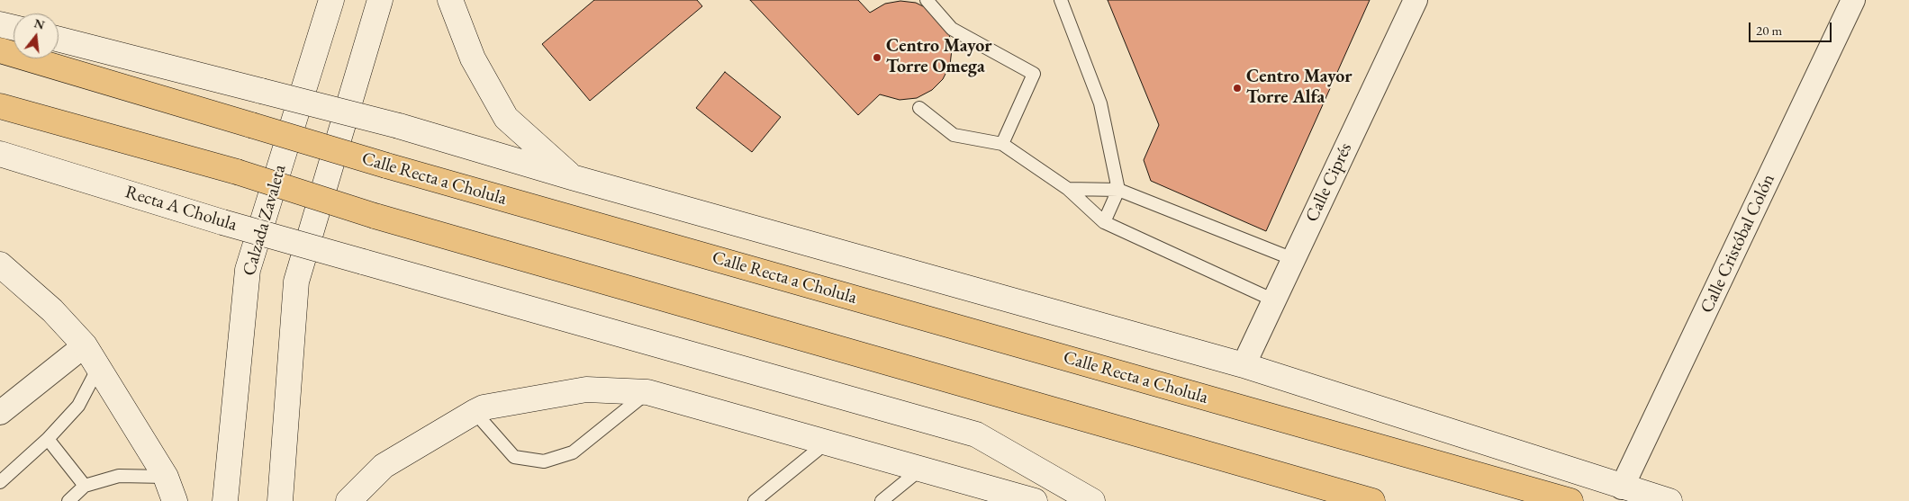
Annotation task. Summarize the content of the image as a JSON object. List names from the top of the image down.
{
  "streets": {
    "main road": ["Calle Recta a Cholula", "Recta A Cholula", "Calzada Zavaleta"],
    "street": ["Calle Ciprés", "Calle Cristóbal Colón"]
  },
  "places": ["Centro Mayor Torre Omega", "Centro Mayor Torre Alfa"],
  "scale_bar": "20 m",
  "north": "top"
}
